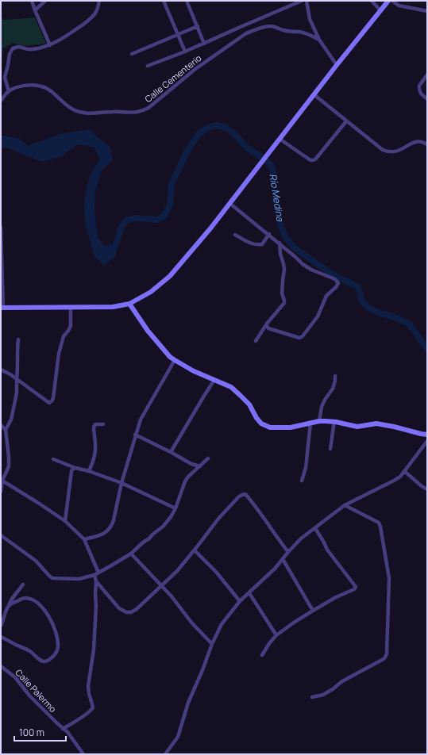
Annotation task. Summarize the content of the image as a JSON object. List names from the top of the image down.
{
  "streets": {
    "street": ["Calle Cementerio", "Calle Palermo"]
  },
  "water": ["Río Medina"],
  "scale_bar": "100 m"
}
